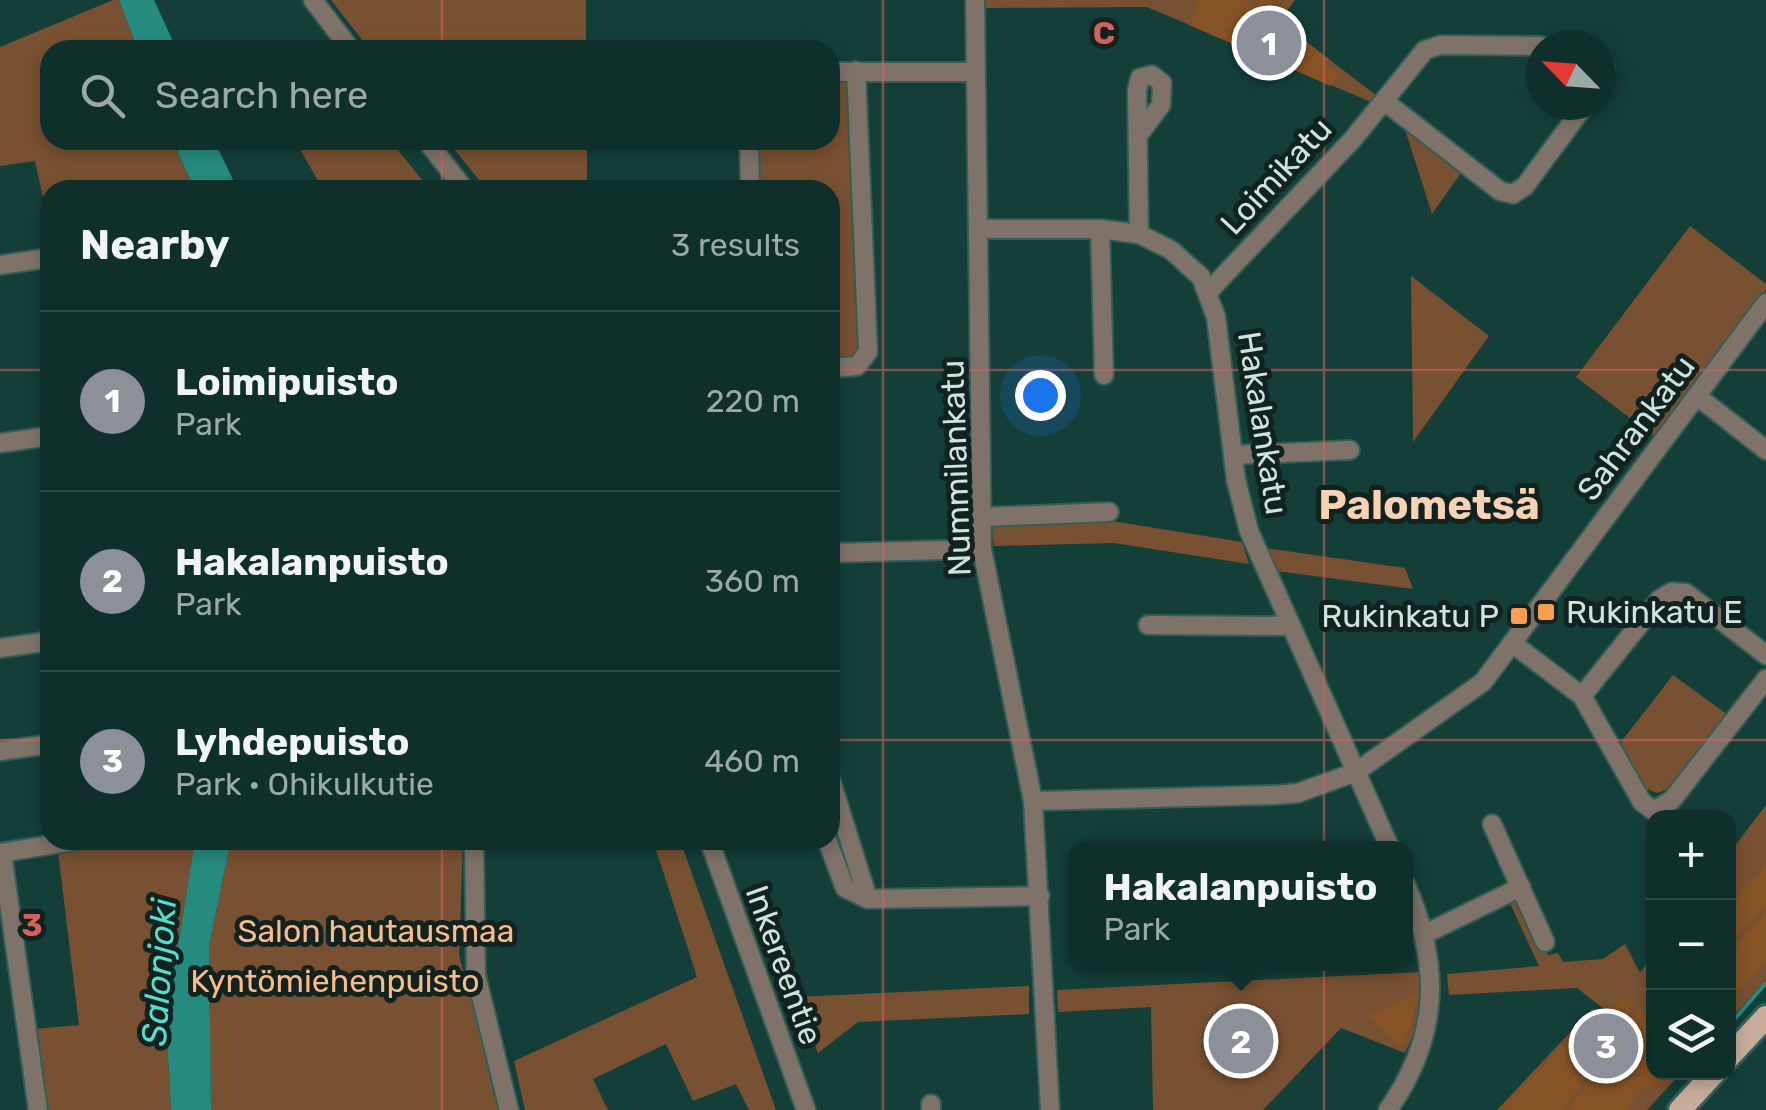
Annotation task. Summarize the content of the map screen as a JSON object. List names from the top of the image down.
{
  "streets": {
    "street": [
      "Loimikatu",
      "Hakalankatu",
      "Sahrankatu",
      "Nummilankatu",
      "Inkereentie"
    ]
  },
  "crossings": [
    ["Loimikatu", "Hakalankatu"],
    ["Hakalankatu", "Sahrankatu"],
    ["Sahrankatu", "Nummilankatu"]
  ],
  "districts": ["Palometsä"],
  "water": ["Salonjoki"],
  "parks": ["Salon hautausmaa", "Kyntömiehenpuisto"],
  "places": {
    "transit": ["Rukinkatu E", "Rukinkatu P"]
  },
  "north": "top left",
  "page": {
    "pins": ["1", "2", "3"],
    "search": "Search here",
    "heading": ["Nearby", "3 results"],
    "list": [
      {
        "mark": "1",
        "name": "Loimipuisto",
        "note": "Park",
        "value": "220 m"
      },
      {
        "mark": "2",
        "name": "Hakalanpuisto",
        "note": "Park",
        "value": "360 m"
      },
      {
        "mark": "3",
        "name": "Lyhdepuisto",
        "note": "Park · Ohikulkutie",
        "value": "460 m"
      }
    ],
    "map_buttons": ["+", "−"],
    "popup": ["Hakalanpuisto", "Park"]
  },
  "grid": {
    "columns": ["C"],
    "rows": ["3"]
  }
}
